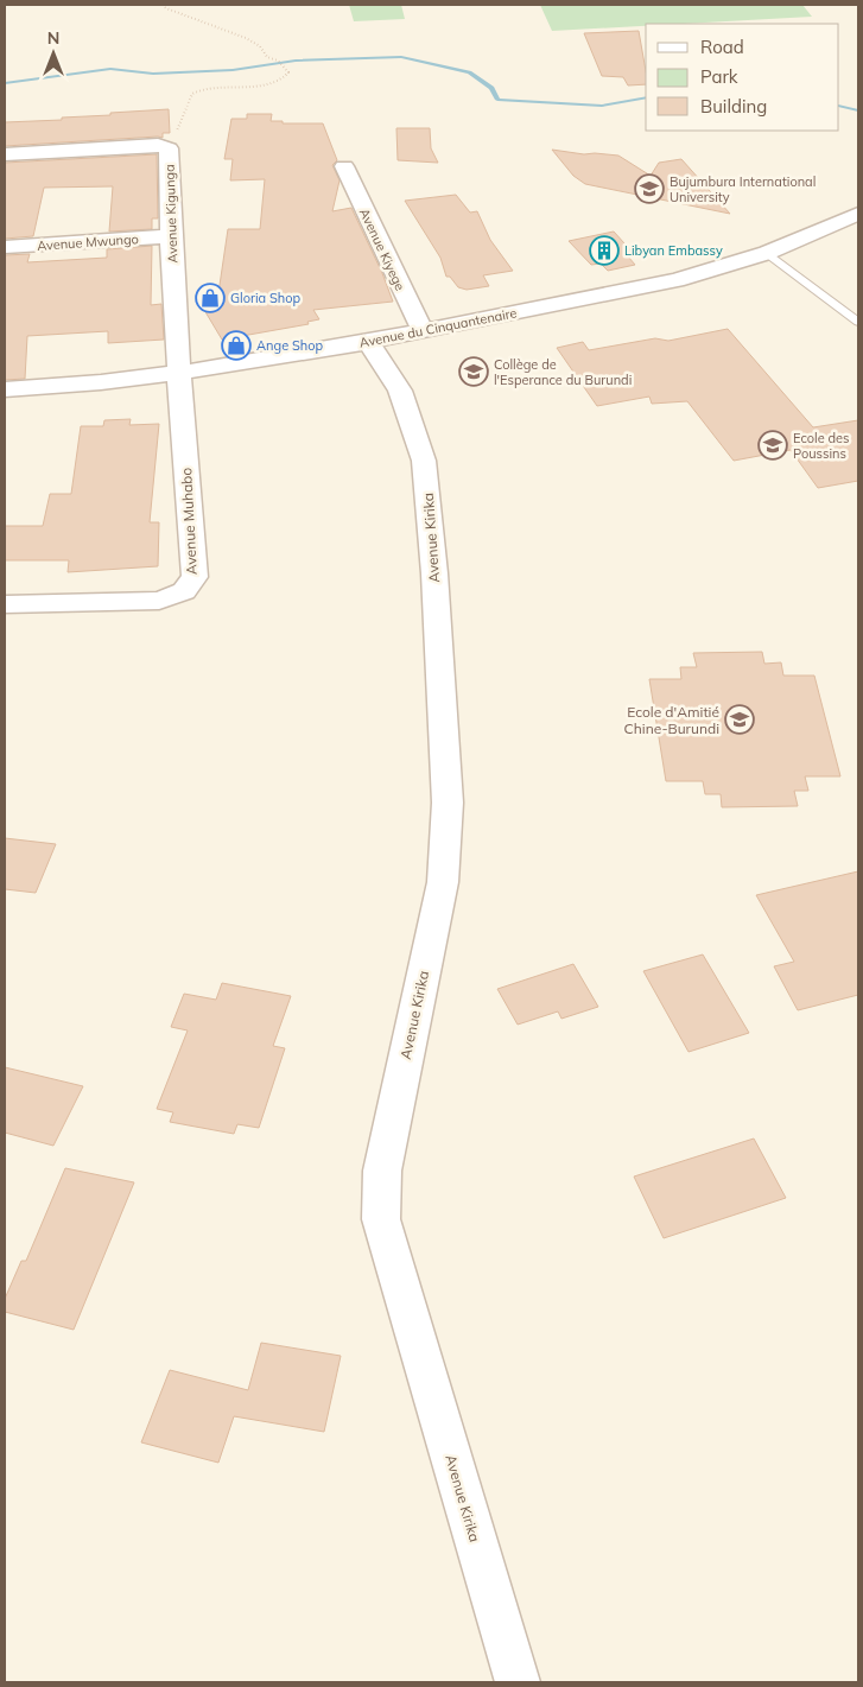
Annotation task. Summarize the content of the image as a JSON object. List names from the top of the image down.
{
  "streets": {
    "street": [
      "Avenue Kigunga",
      "Avenue Mwungo",
      "Avenue Kiyege",
      "Avenue du Cinquantenaire",
      "Avenue Muhabo",
      "Avenue Kirika"
    ]
  },
  "crossings": [
    ["Avenue Kigunga", "Avenue Mwungo"],
    ["Avenue Kigunga", "Avenue du Cinquantenaire"],
    ["Avenue Kigunga", "Avenue Muhabo"],
    ["Avenue Kiyege", "Avenue du Cinquantenaire"],
    ["Avenue du Cinquantenaire", "Avenue Muhabo"],
    ["Avenue du Cinquantenaire", "Avenue Kirika"]
  ],
  "places": {
    "school or university": [
      "Bujumbura International University",
      "Collège de l'Esperance du Burundi",
      "Ecole des Poussins",
      "Ecole d'Amitié Chine-Burundi"
    ],
    "building": ["Libyan Embassy"],
    "shop": ["Gloria Shop", "Ange Shop"]
  },
  "legend": ["Road", "Park", "Building"],
  "north": "top"
}
